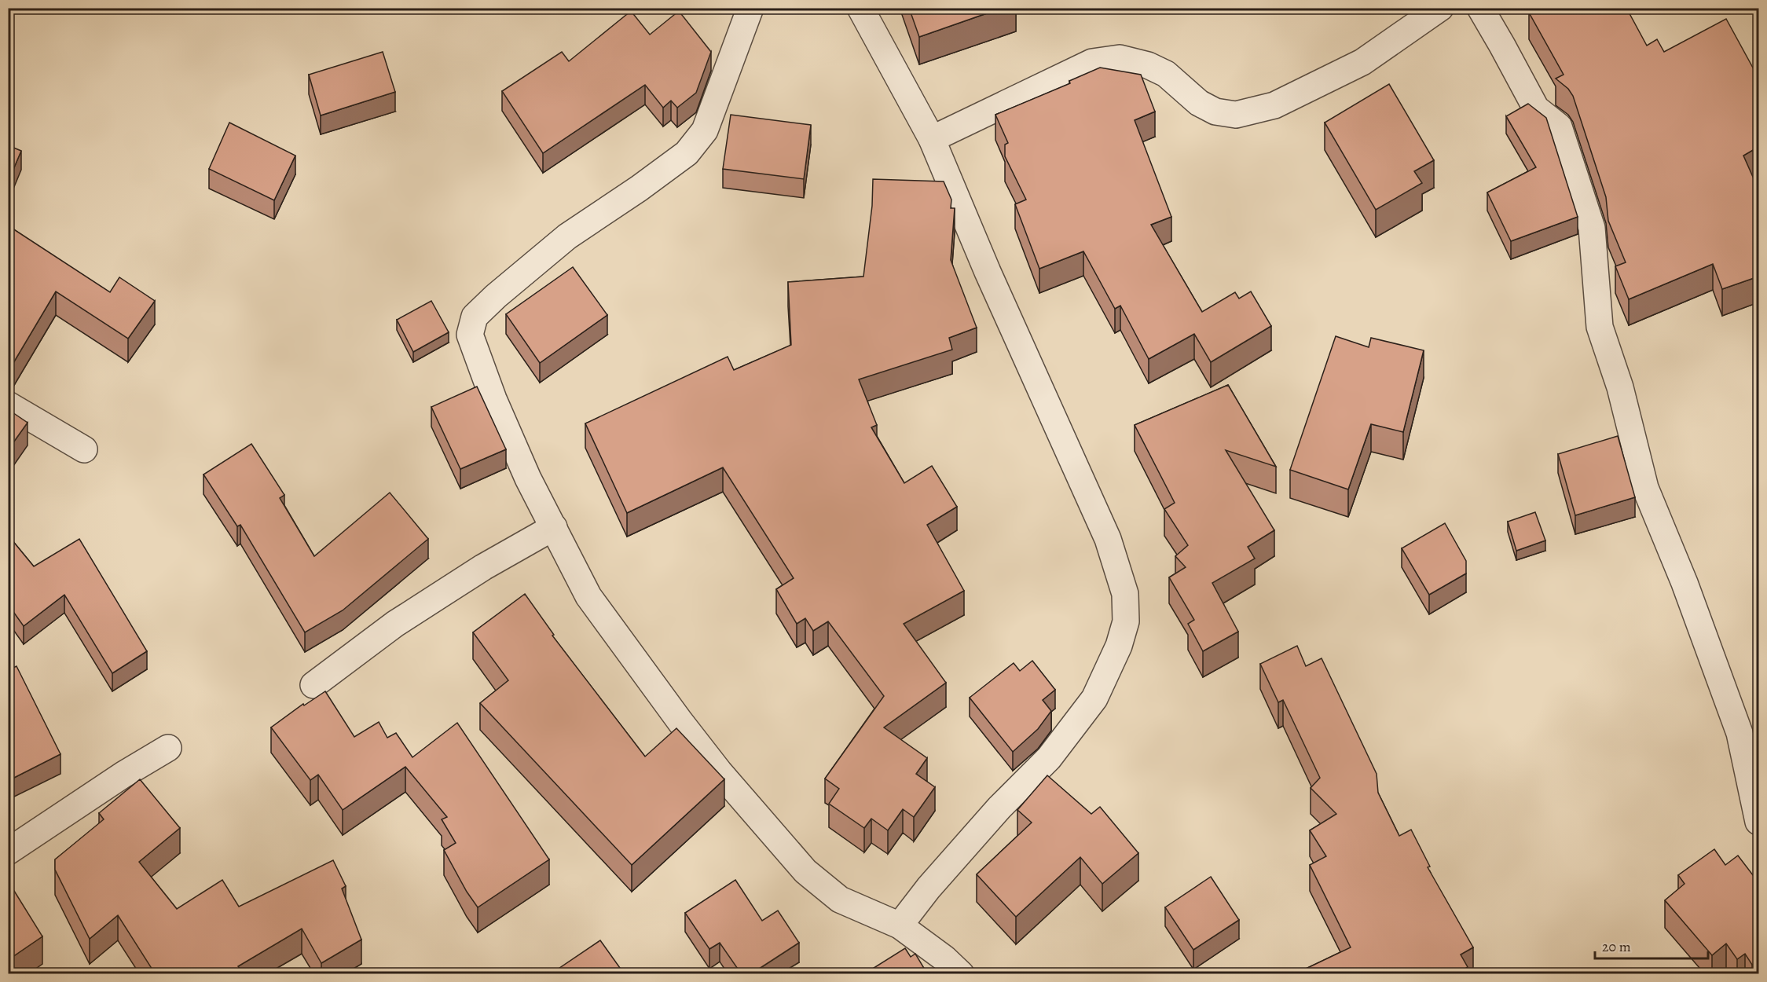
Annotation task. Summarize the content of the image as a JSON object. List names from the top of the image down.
{
  "scale_bar": "20 m"
}
